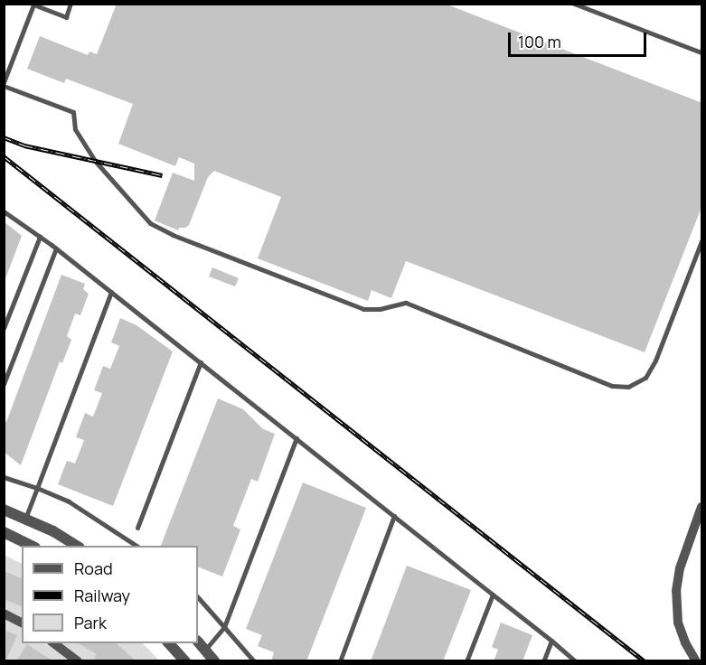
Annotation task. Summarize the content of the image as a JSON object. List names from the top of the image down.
{
  "legend": ["Road", "Railway", "Park"],
  "scale_bar": "100 m"
}
